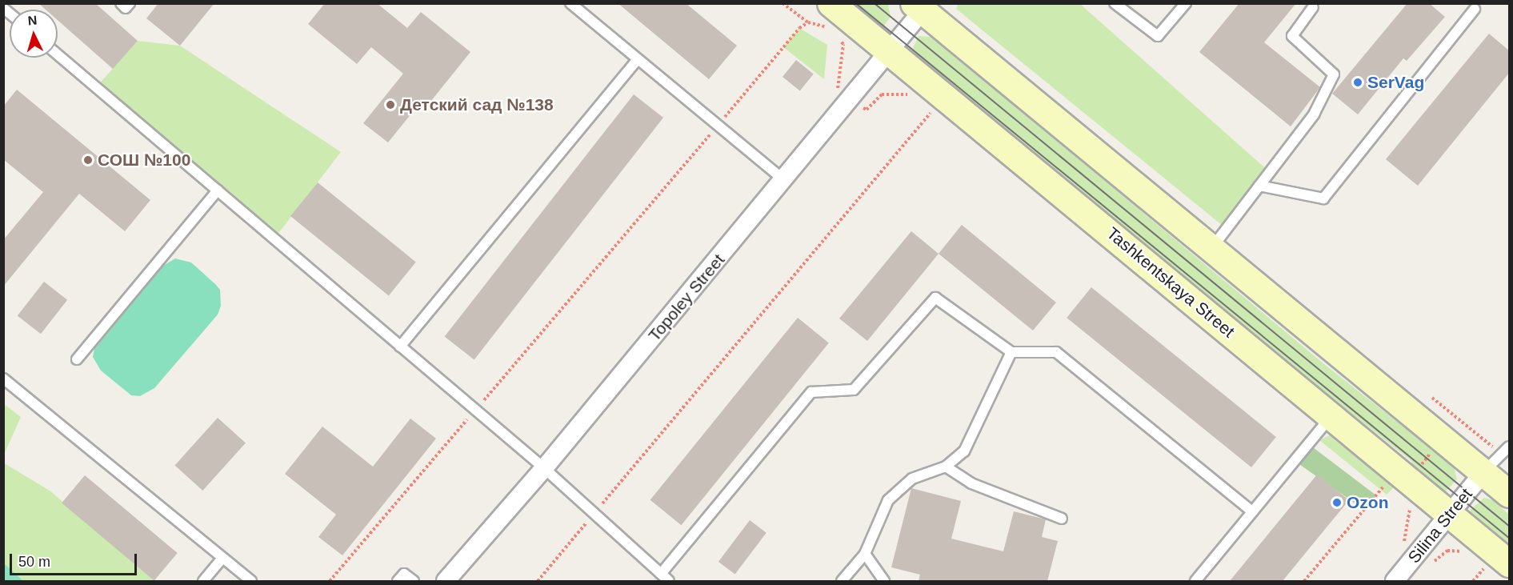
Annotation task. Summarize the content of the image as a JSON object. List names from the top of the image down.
{
  "streets": {
    "main road": ["Tashkentskaya Street"],
    "street": ["Topoley Street", "Silina Street"]
  },
  "crossings": [
    ["Tashkentskaya Street", "Topoley Street"],
    ["Tashkentskaya Street", "Silina Street"]
  ],
  "places": [
    "SerVag",
    "Детский сад №138",
    "СОШ №100",
    "Ozon"
  ],
  "scale_bar": "50 m",
  "north": "top"
}
